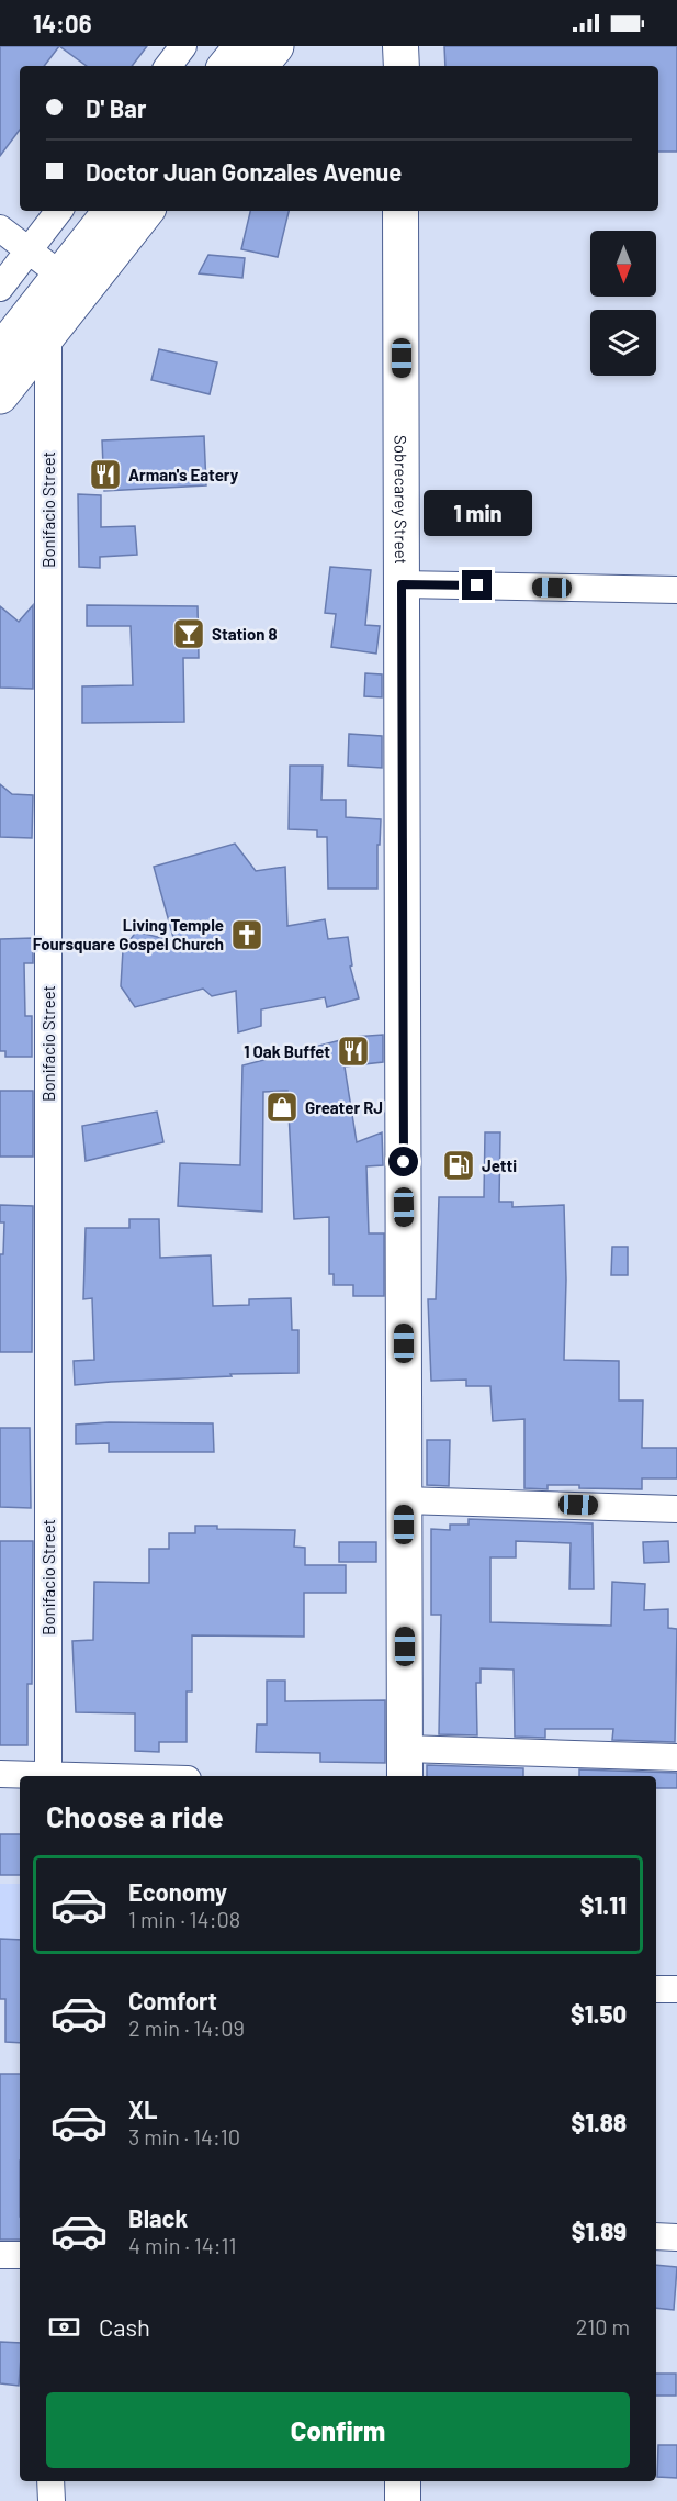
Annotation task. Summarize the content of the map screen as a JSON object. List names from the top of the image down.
{
  "streets": {
    "main road": ["Sobrecarey Street"],
    "street": ["Bonifacio Street"]
  },
  "places": {
    "restaurant": ["Arman's Eatery", "1 Oak Buffet"],
    "bar": ["Station 8"],
    "church": ["Living Temple Foursquare Gospel Church"],
    "shop": ["Greater RJ"],
    "fuel station": ["Jetti"]
  },
  "north": "bottom",
  "page": {
    "status": "14:06",
    "banner": ["D' Bar", "Doctor Juan Gonzales Avenue"],
    "bubble": "1 min",
    "heading": "Choose a ride",
    "list": [
      {
        "name": "Economy",
        "note": "1 min · 14:08",
        "value": "$1.11"
      },
      {
        "name": "Comfort",
        "note": "2 min · 14:09",
        "value": "$1.50"
      },
      {
        "name": "XL",
        "note": "3 min · 14:10",
        "value": "$1.88"
      },
      {
        "name": "Black",
        "note": "4 min · 14:11",
        "value": "$1.89"
      }
    ],
    "pay": ["Cash", "210 m"],
    "buttons": "Confirm"
  }
}
